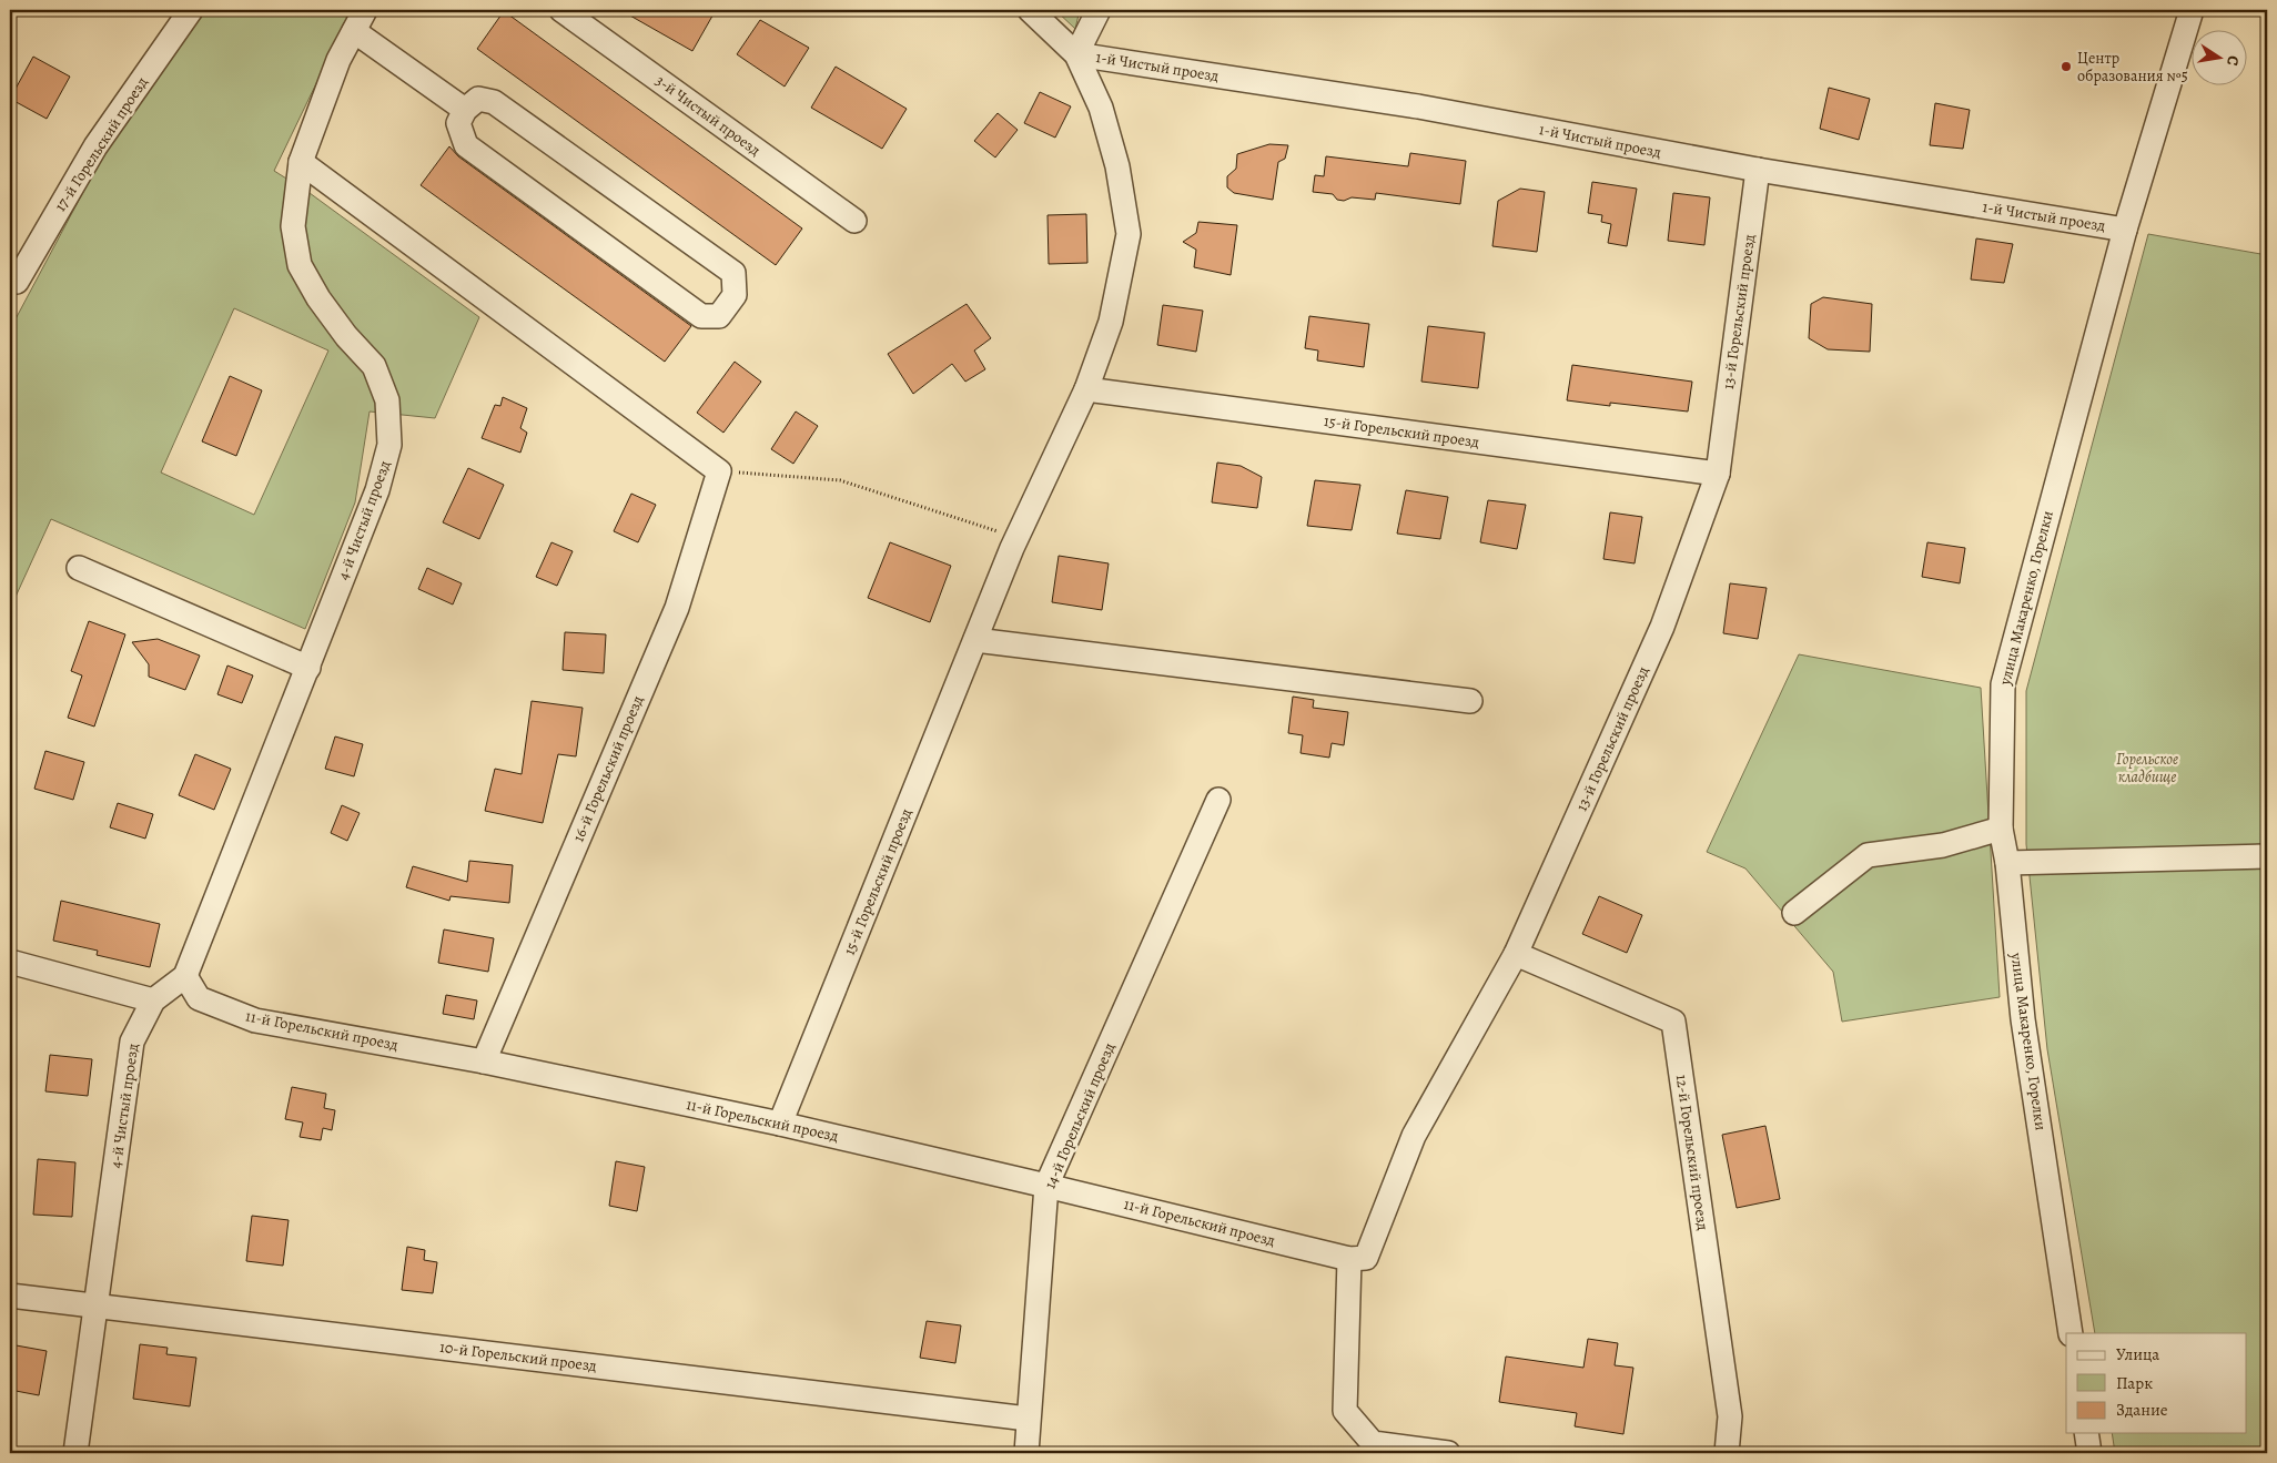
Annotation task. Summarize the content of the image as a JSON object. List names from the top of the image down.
{
  "streets": {
    "street": [
      "1-й Чистый проезд",
      "3-й Чистый проезд",
      "17-й Горельский проезд",
      "13-й Горельский проезд",
      "15-й Горельский проезд",
      "4-й Чистый проезд",
      "улица Макаренко, Горелки",
      "16-й Горельский проезд",
      "11-й Горельский проезд",
      "14-й Горельский проезд",
      "12-й Горельский проезд",
      "10-й Горельский проезд"
    ]
  },
  "crossings": [
    ["1-й Чистый проезд", "13-й Горельский проезд"],
    ["1-й Чистый проезд", "15-й Горельский проезд"],
    ["1-й Чистый проезд", "улица Макаренко, Горелки"],
    ["13-й Горельский проезд", "15-й Горельский проезд"],
    ["13-й Горельский проезд", "11-й Горельский проезд"],
    ["13-й Горельский проезд", "12-й Горельский проезд"],
    ["15-й Горельский проезд", "11-й Горельский проезд"],
    ["4-й Чистый проезд", "11-й Горельский проезд"],
    ["4-й Чистый проезд", "10-й Горельский проезд"],
    ["16-й Горельский проезд", "11-й Горельский проезд"],
    ["11-й Горельский проезд", "14-й Горельский проезд"],
    ["14-й Горельский проезд", "10-й Горельский проезд"]
  ],
  "parks": ["Горельское кладбище"],
  "places": ["Центр образования №5"],
  "legend": ["Улица", "Парк", "Здание"],
  "north": "right"
}
